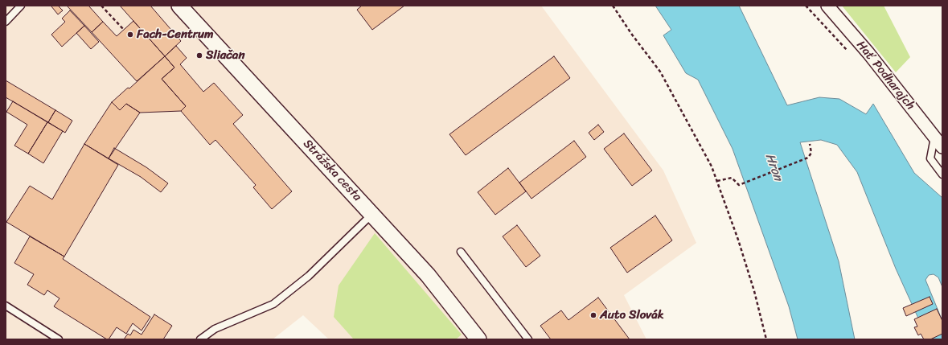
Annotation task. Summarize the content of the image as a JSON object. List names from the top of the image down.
{
  "streets": {
    "street": ["Hať Podharajch", "Strážska cesta"]
  },
  "water": ["Hron"],
  "places": ["Fach-Centrum", "Sliačan", "Auto Slovák"]
}
